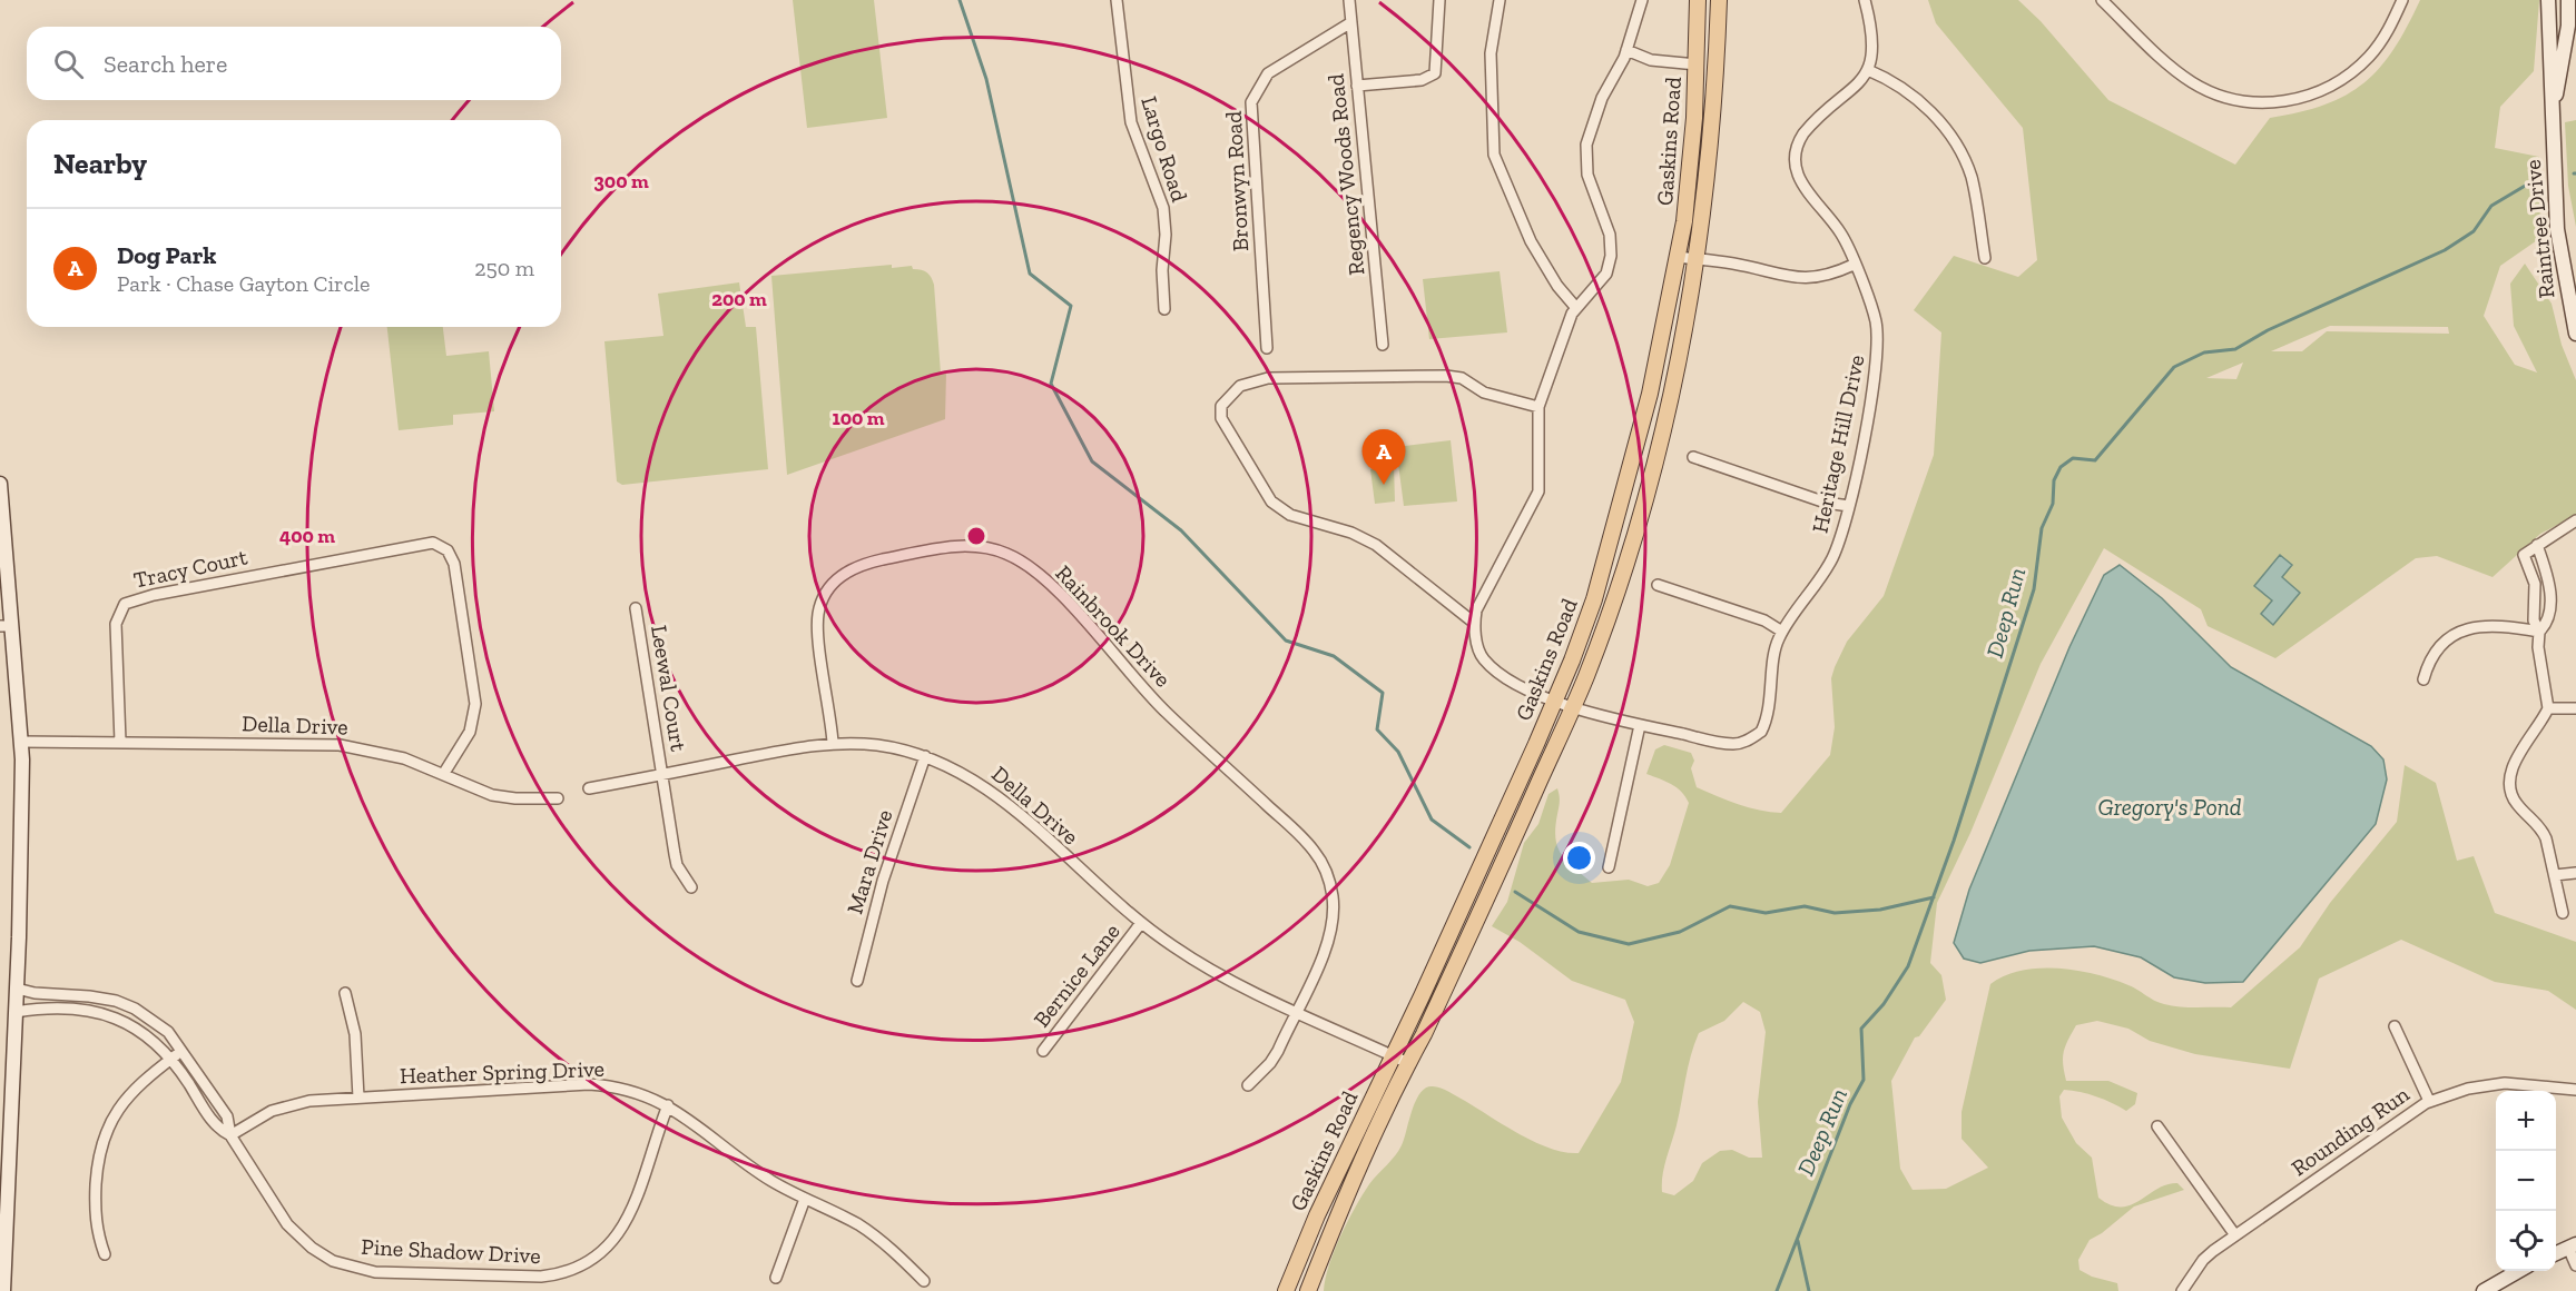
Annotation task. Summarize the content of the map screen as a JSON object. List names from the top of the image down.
{
  "streets": {
    "main road": ["Gaskins Road"],
    "street": [
      "Largo Road",
      "Regency Woods Road",
      "Bronwyn Road",
      "Raintree Drive",
      "Heritage Hill Drive",
      "Tracy Court",
      "Rainbrook Drive",
      "Leewal Court",
      "Della Drive",
      "Mara Drive",
      "Bernice Lane",
      "Heather Spring Drive",
      "Rounding Run",
      "Pine Shadow Drive"
    ]
  },
  "crossings": [
    ["Gaskins Road", "Heritage Hill Drive"],
    ["Gaskins Road", "Della Drive"],
    ["Regency Woods Road", "Bronwyn Road"],
    ["Tracy Court", "Della Drive"],
    ["Rainbrook Drive", "Della Drive"],
    ["Leewal Court", "Della Drive"],
    ["Della Drive", "Mara Drive"],
    ["Della Drive", "Bernice Lane"],
    ["Heather Spring Drive", "Pine Shadow Drive"]
  ],
  "water": ["Deep Run", "Gregory's Pond"],
  "page": {
    "search": "Search here",
    "heading": "Nearby",
    "list": [
      {
        "mark": "A",
        "name": "Dog Park",
        "note": "Park · Chase Gayton Circle",
        "value": "250 m"
      }
    ],
    "pins": "A",
    "map_buttons": ["+", "−"]
  },
  "rings": [
    "300 m",
    "200 m",
    "100 m",
    "400 m"
  ]
}
